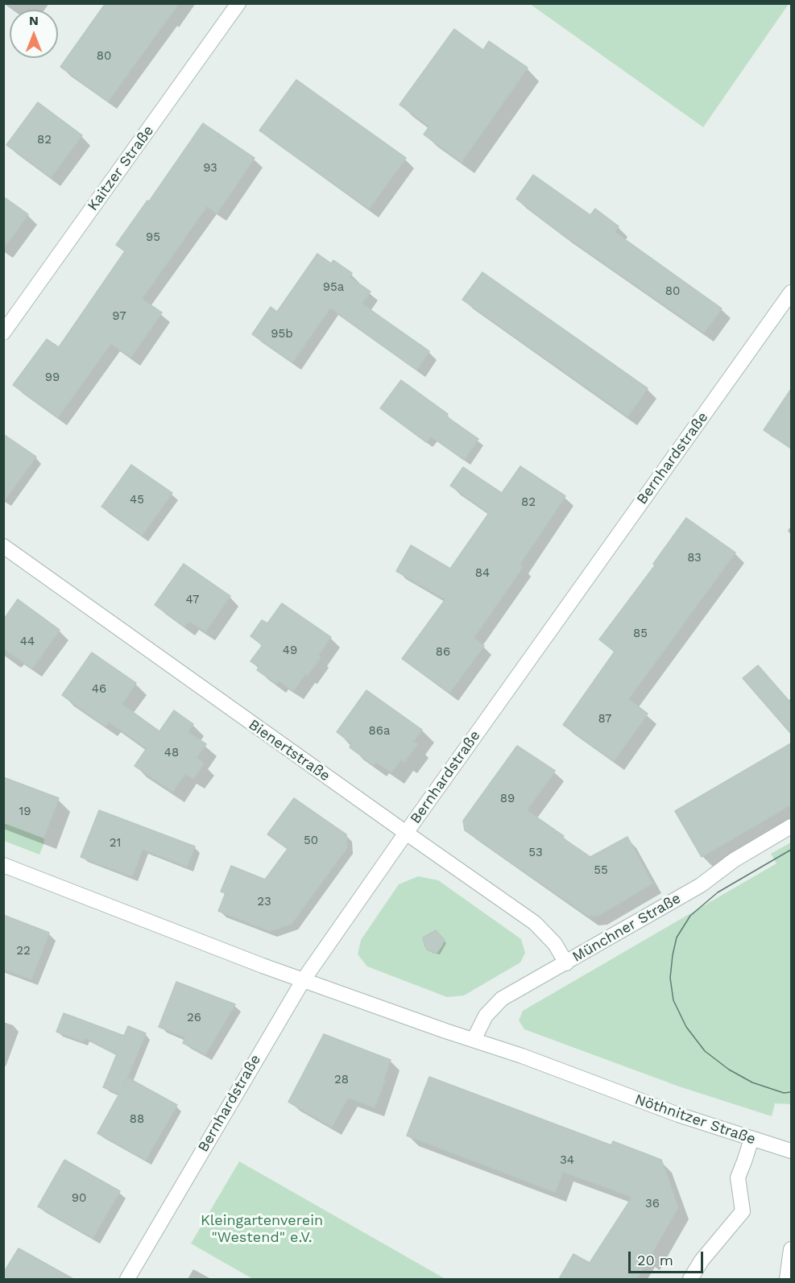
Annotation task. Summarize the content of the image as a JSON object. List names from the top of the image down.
{
  "streets": {
    "street": [
      "Kaitzer Straße",
      "Bernhardstraße",
      "Bienertstraße",
      "Münchner Straße",
      "Nöthnitzer Straße"
    ]
  },
  "crossings": [
    ["Bernhardstraße", "Bienertstraße"],
    ["Bernhardstraße", "Nöthnitzer Straße"],
    ["Bienertstraße", "Münchner Straße"],
    ["Münchner Straße", "Nöthnitzer Straße"]
  ],
  "parks": ["Kleingartenverein \"Westend\" e.V."],
  "house_numbers": [
    "80",
    "82",
    "93",
    "95",
    "95a",
    "80",
    "97",
    "95b",
    "99",
    "45",
    "82",
    "83",
    "84",
    "47",
    "85",
    "44",
    "49",
    "86",
    "46",
    "87",
    "86a",
    "48",
    "89",
    "19",
    "50",
    "21",
    "53",
    "55",
    "23",
    "22",
    "26",
    "28",
    "88",
    "34",
    "90",
    "36"
  ],
  "scale_bar": "20 m",
  "north": "top"
}
